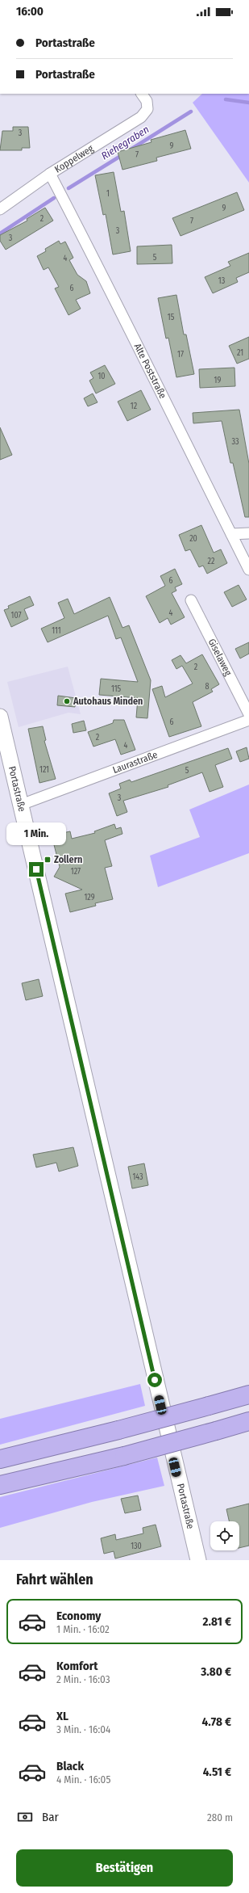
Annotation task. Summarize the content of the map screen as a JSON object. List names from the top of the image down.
{
  "streets": {
    "main road": ["Portastraße"],
    "street": [
      "Koppelweg",
      "Alte Poststraße",
      "Giselaweg",
      "Laurastraße"
    ]
  },
  "crossings": [
    ["Koppelweg", "Alte Poststraße"],
    ["Laurastraße", "Portastraße"]
  ],
  "water": ["Riehegraben"],
  "places": {
    "other": ["Autohaus Minden"],
    "transit": ["Zollern"]
  },
  "house_numbers": [
    "3",
    "9",
    "7",
    "1",
    "9",
    "2",
    "7",
    "3",
    "3",
    "5",
    "4",
    "13",
    "6",
    "15",
    "21",
    "17",
    "10",
    "19",
    "12",
    "33",
    "20",
    "22",
    "6",
    "4",
    "107",
    "111",
    "2",
    "8",
    "115",
    "6",
    "2",
    "4",
    "121",
    "5",
    "3",
    "127",
    "129",
    "143",
    "130"
  ],
  "page": {
    "status": "16:00",
    "banner": ["Portastraße", "Portastraße"],
    "bubble": "1 Min.",
    "heading": "Fahrt wählen",
    "list": [
      {
        "name": "Economy",
        "note": "1 Min. · 16:02",
        "value": "2.81 €"
      },
      {
        "name": "Komfort",
        "note": "2 Min. · 16:03",
        "value": "3.80 €"
      },
      {
        "name": "XL",
        "note": "3 Min. · 16:04",
        "value": "4.78 €"
      },
      {
        "name": "Black",
        "note": "4 Min. · 16:05",
        "value": "4.51 €"
      }
    ],
    "pay": ["Bar", "280 m"],
    "buttons": "Bestätigen"
  }
}
